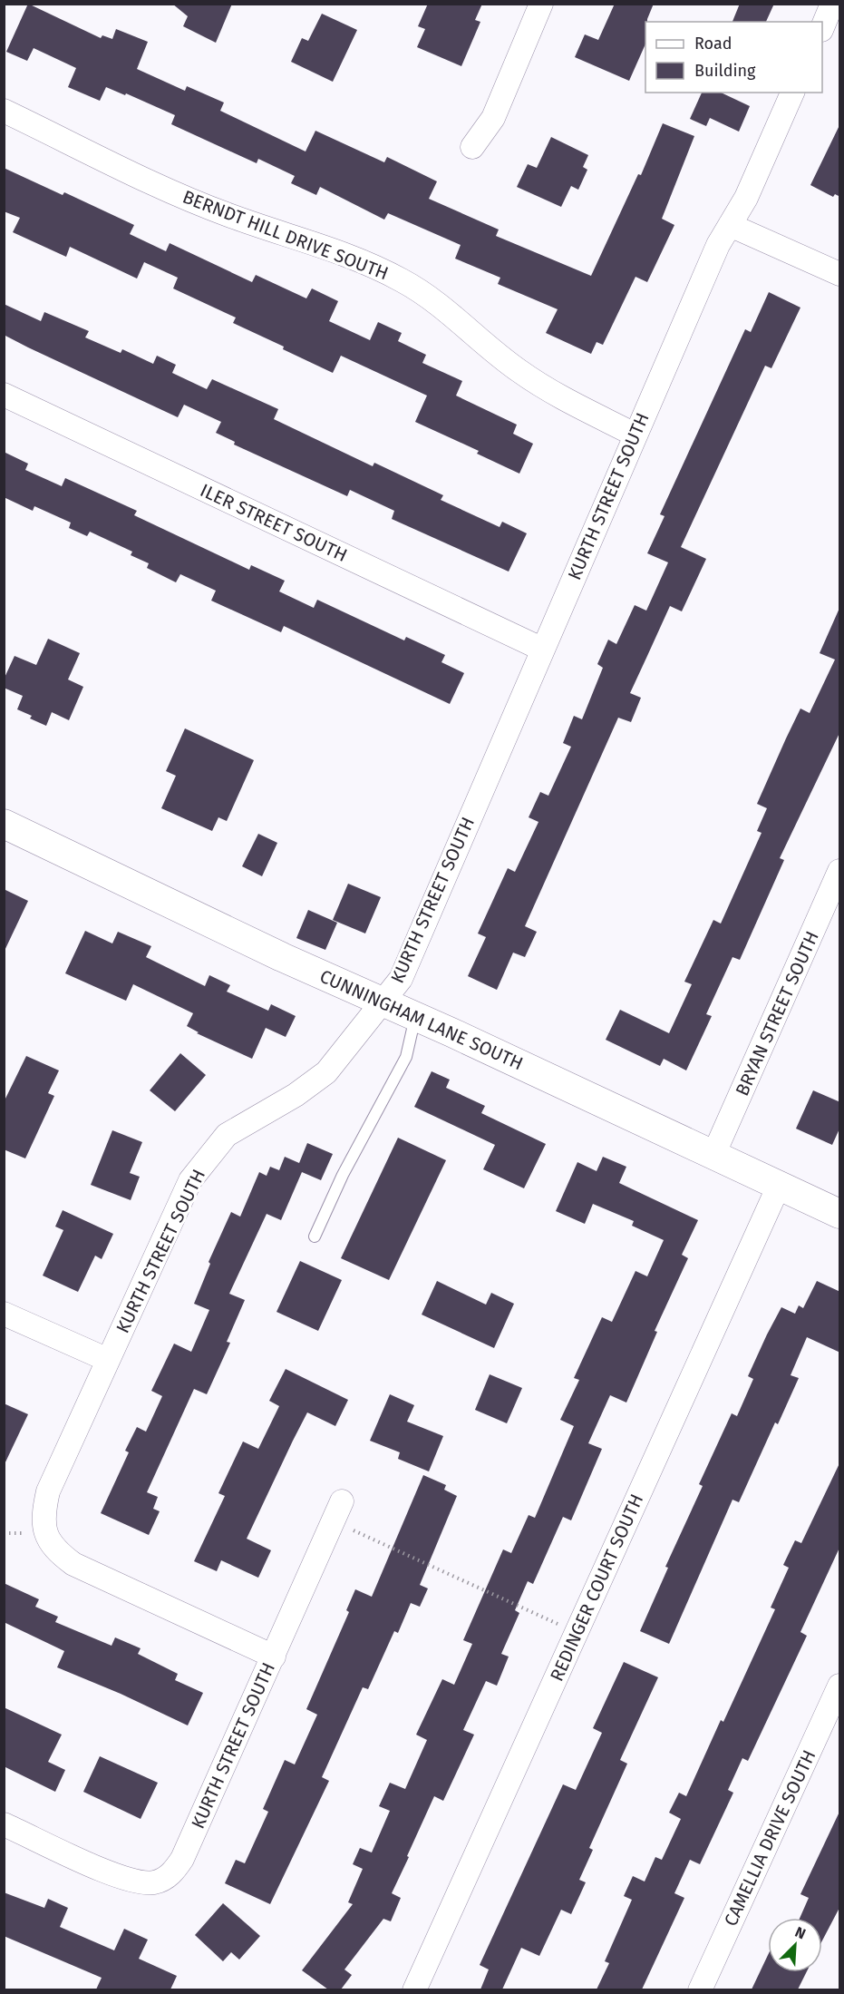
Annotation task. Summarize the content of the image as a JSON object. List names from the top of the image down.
{
  "streets": {
    "street": [
      "BERNDT HILL DRIVE SOUTH",
      "KURTH STREET SOUTH",
      "ILER STREET SOUTH",
      "BRYAN STREET SOUTH",
      "CUNNINGHAM LANE SOUTH",
      "REDINGER COURT SOUTH",
      "CAMELLIA DRIVE SOUTH"
    ]
  },
  "crossings": [
    ["BERNDT HILL DRIVE SOUTH", "KURTH STREET SOUTH"],
    ["KURTH STREET SOUTH", "ILER STREET SOUTH"],
    ["KURTH STREET SOUTH", "CUNNINGHAM LANE SOUTH"],
    ["BRYAN STREET SOUTH", "CUNNINGHAM LANE SOUTH"],
    ["CUNNINGHAM LANE SOUTH", "REDINGER COURT SOUTH"]
  ],
  "legend": ["Road", "Building"],
  "north": "top right"
}
